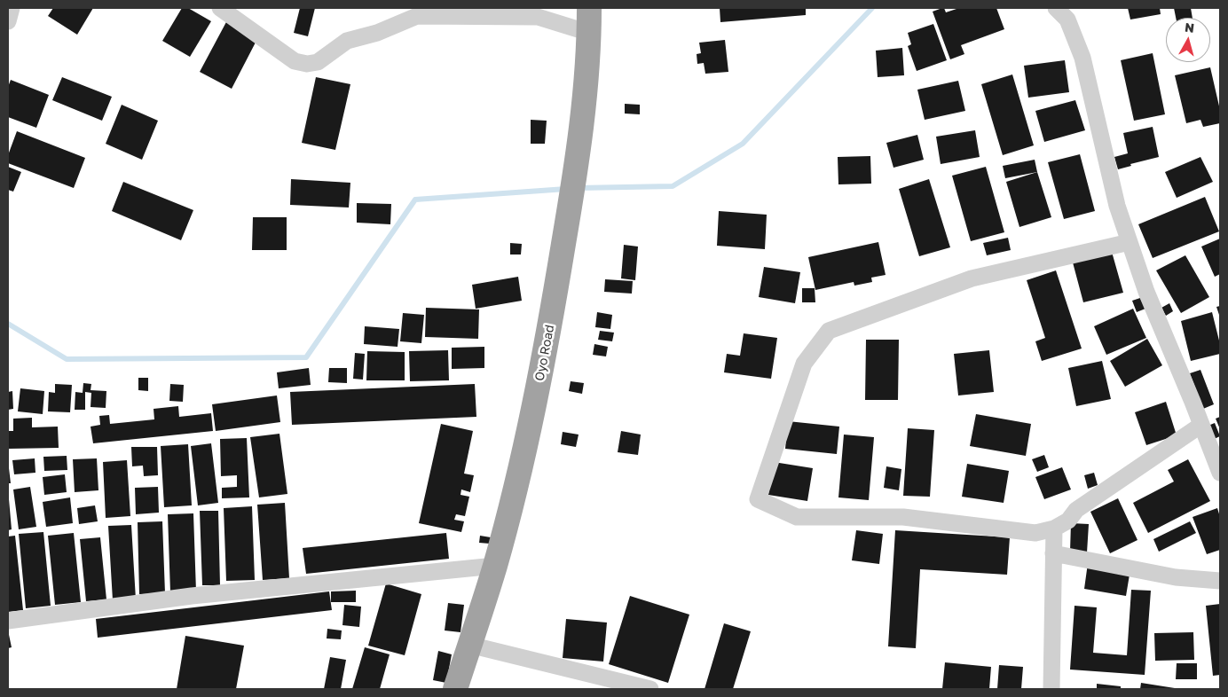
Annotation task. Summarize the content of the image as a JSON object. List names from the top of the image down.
{
  "streets": {
    "highway": ["Oyo Road"]
  },
  "north": "top"
}
